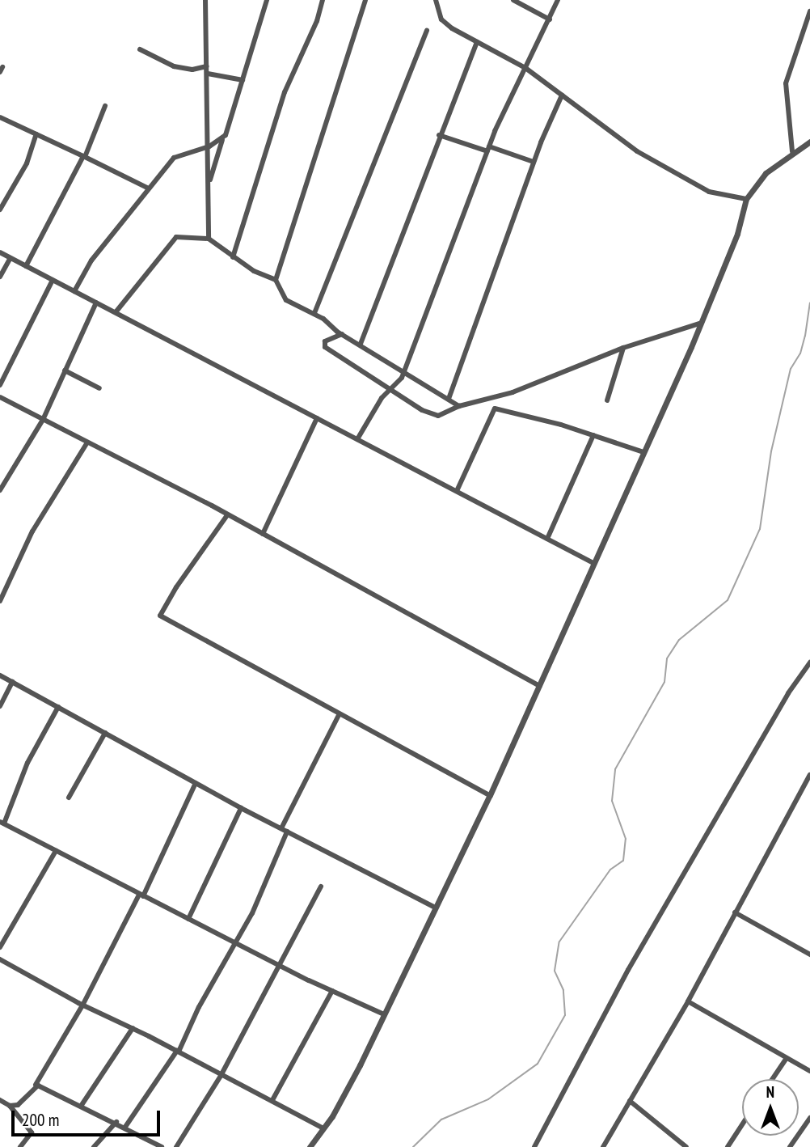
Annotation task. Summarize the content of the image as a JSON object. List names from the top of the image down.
{
  "scale_bar": "200 m",
  "north": "top"
}
